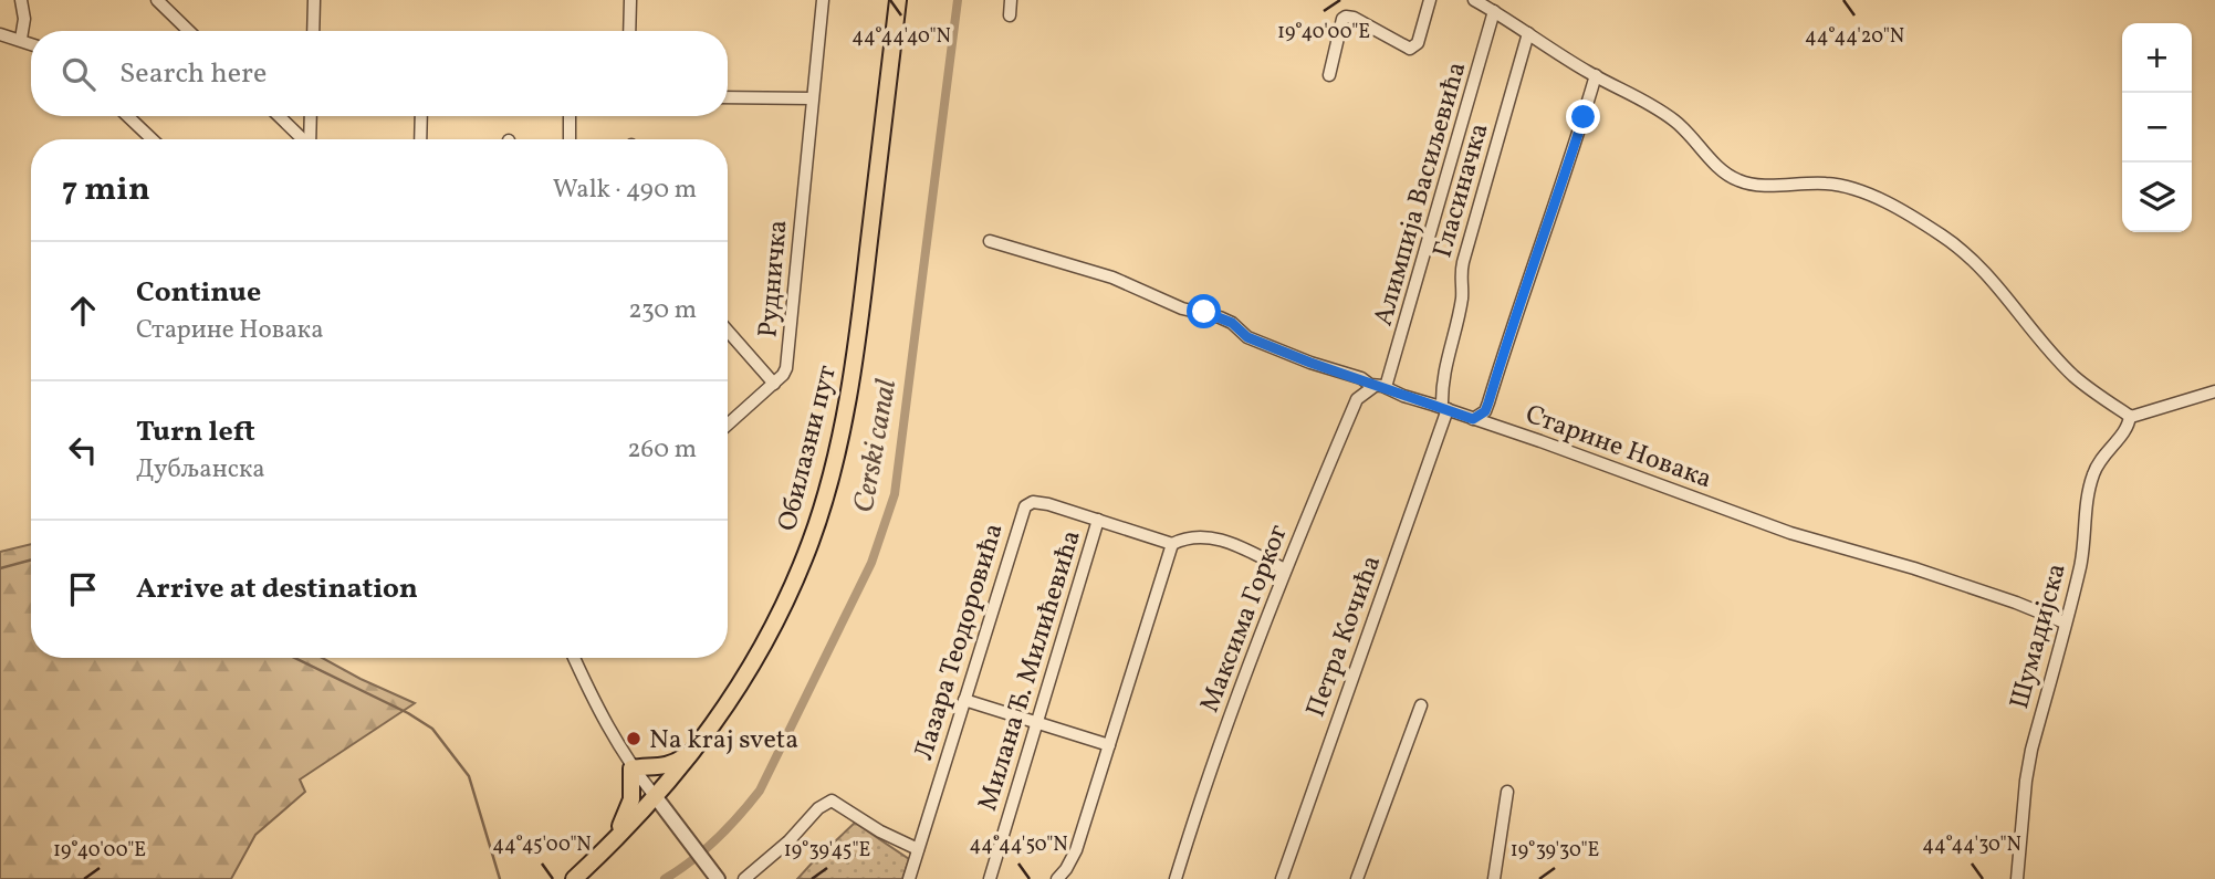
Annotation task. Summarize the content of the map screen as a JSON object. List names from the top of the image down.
{
  "streets": {
    "main road": ["Обилазни пут"],
    "street": [
      "Гласиначка",
      "Алимпија Васиљевића",
      "Рудничка",
      "Старине Новака",
      "Максима Горког",
      "Петра Кочића",
      "Шумадијска",
      "Лазара Теодоровића",
      "Милана Ђ. Милићевића"
    ]
  },
  "crossings": [
    ["Гласиначка", "Старине Новака"],
    ["Гласиначка", "Петра Кочића"],
    ["Алимпија Васиљевића", "Старине Новака"],
    ["Алимпија Васиљевића", "Максима Горког"],
    ["Старине Новака", "Максима Горког"],
    ["Старине Новака", "Петра Кочића"],
    ["Старине Новака", "Шумадијска"],
    ["Лазара Теодоровића", "Милана Ђ. Милићевића"]
  ],
  "water": ["Cerski canal"],
  "places": ["Na kraj sveta"],
  "page": {
    "map_buttons": ["+", "−"],
    "search": "Search here",
    "heading": ["7 min", "Walk · 490 m"],
    "list": [
      ["Continue", "Старине Новака", "230 m"],
      ["Turn left", "Дубљанска", "260 m"],
      "Arrive at destination"
    ]
  },
  "coordinates": [
    "19°40'00\"E",
    "44°44'40\"N",
    "44°44'20\"N",
    "44°45'00\"N",
    "44°44'50\"N",
    "44°44'30\"N",
    "19°39'45\"E",
    "19°39'30\"E"
  ]
}
